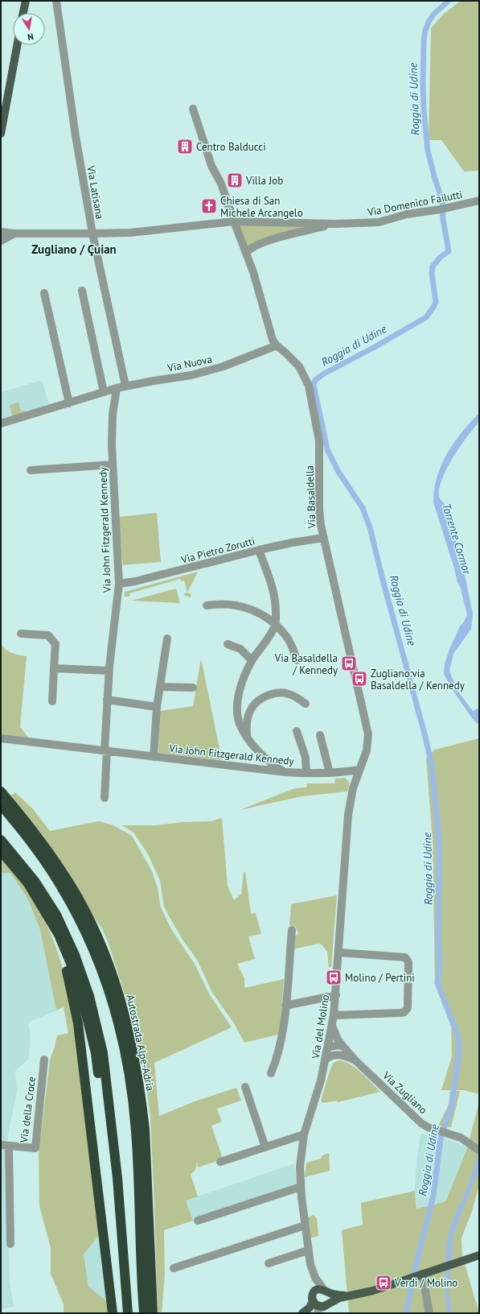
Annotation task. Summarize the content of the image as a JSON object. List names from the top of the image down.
{
  "streets": {
    "highway": ["Autostrada Alpe-Adria"],
    "street": [
      "Via Latisana",
      "Via Domenico Failutti",
      "Via Nuova",
      "Via Basaldella",
      "Via John Fitzgerald Kennedy",
      "Via Pietro Zorutti",
      "Via del Molino",
      "Via Zugliano",
      "Via della Croce"
    ]
  },
  "crossings": [
    ["Via Latisana", "Via Nuova"],
    ["Via Nuova", "Via Basaldella"],
    ["Via Nuova", "Via John Fitzgerald Kennedy"],
    ["Via Basaldella", "Via John Fitzgerald Kennedy"],
    ["Via Basaldella", "Via Pietro Zorutti"],
    ["Via Basaldella", "Via del Molino"],
    ["Via John Fitzgerald Kennedy", "Via Pietro Zorutti"],
    ["Via John Fitzgerald Kennedy", "Via del Molino"],
    ["Via del Molino", "Via Zugliano"]
  ],
  "districts": ["Zugliano / Çuian"],
  "water": ["Roggia di Udine", "Torrente Cormor"],
  "places": {
    "building": ["Centro Balducci", "Villa Job"],
    "church": ["Chiesa di San Michele Arcangelo"],
    "bus stop": [
      "Via Basaldella / Kennedy",
      "Zugliano:via Basaldella / Kennedy",
      "Molino / Pertini",
      "Verdi / Molino"
    ]
  },
  "north": "bottom"
}
